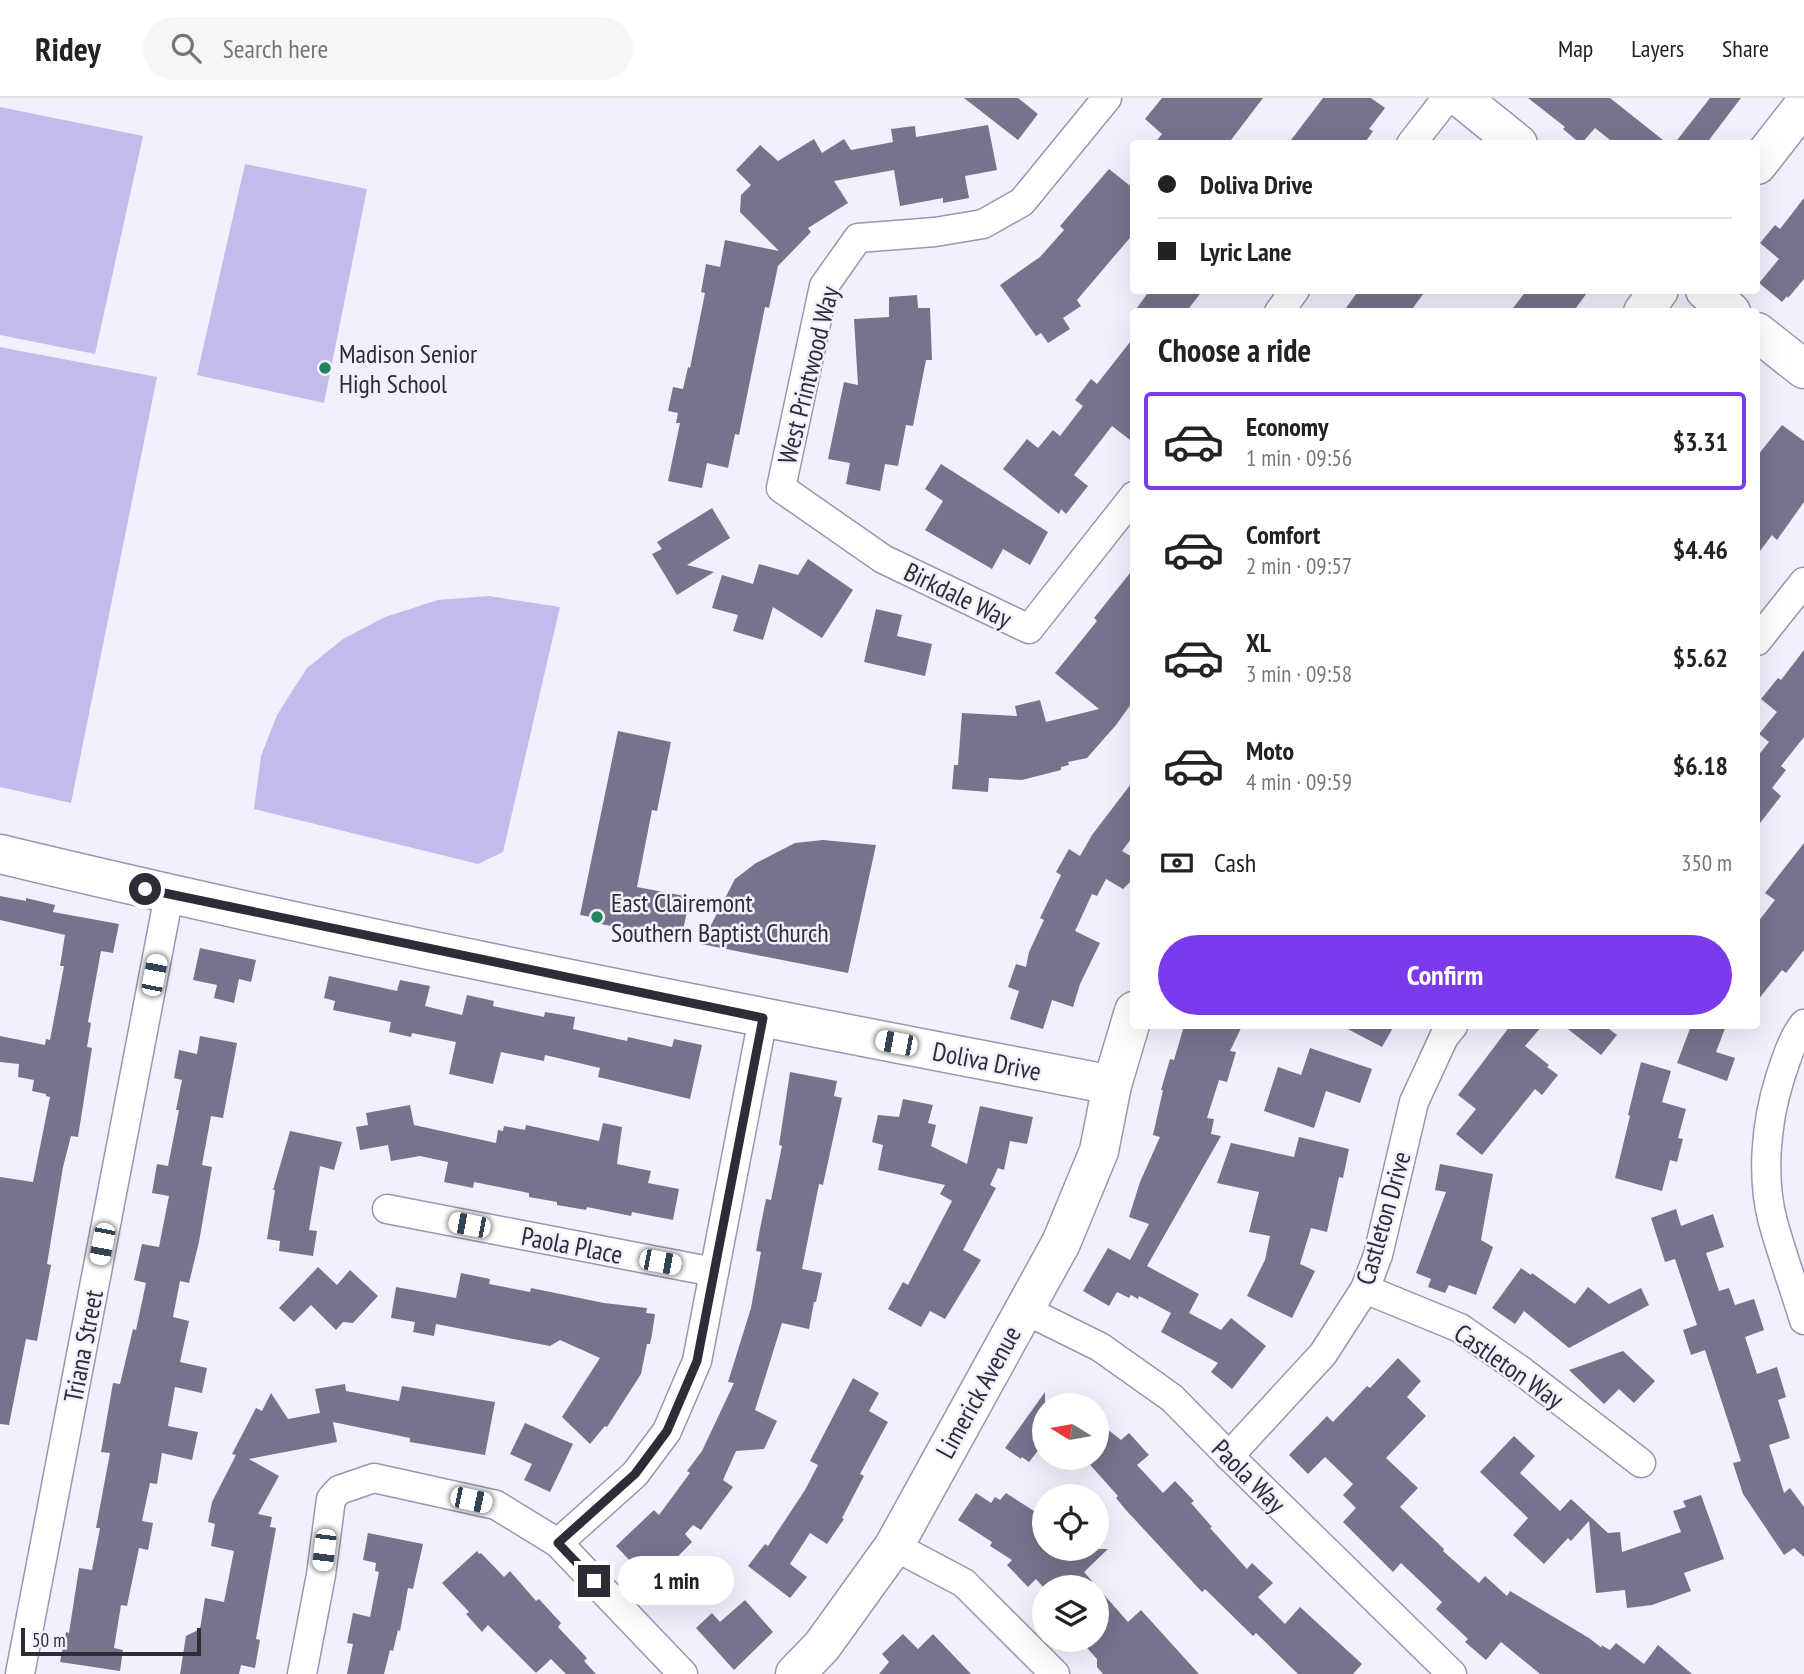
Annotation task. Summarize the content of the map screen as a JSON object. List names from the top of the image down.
{
  "streets": {
    "street": [
      "West Printwood Way",
      "Birkdale Way",
      "Doliva Drive",
      "Castleton Drive",
      "Paola Place",
      "Triana Street",
      "Castleton Way",
      "Limerick Avenue",
      "Paola Way"
    ]
  },
  "crossings": [
    ["West Printwood Way", "Birkdale Way"],
    ["Doliva Drive", "Triana Street"],
    ["Doliva Drive", "Limerick Avenue"],
    ["Castleton Drive", "Castleton Way"],
    ["Castleton Drive", "Paola Way"],
    ["Limerick Avenue", "Paola Way"]
  ],
  "places": ["Madison Senior High School", "East Clairemont Southern Baptist Church"],
  "scale_bar": "50 m",
  "north": "left",
  "page": {
    "header": "Ridey",
    "search": "Search here",
    "nav": ["Map", "Layers", "Share"],
    "banner": ["Doliva Drive", "Lyric Lane"],
    "heading": "Choose a ride",
    "list": [
      {
        "name": "Economy",
        "note": "1 min · 09:56",
        "value": "$3.31"
      },
      {
        "name": "Comfort",
        "note": "2 min · 09:57",
        "value": "$4.46"
      },
      {
        "name": "XL",
        "note": "3 min · 09:58",
        "value": "$5.62"
      },
      {
        "name": "Moto",
        "note": "4 min · 09:59",
        "value": "$6.18"
      }
    ],
    "pay": ["Cash", "350 m"],
    "buttons": "Confirm",
    "bubble": "1 min",
    "scale": "50 m"
  }
}
